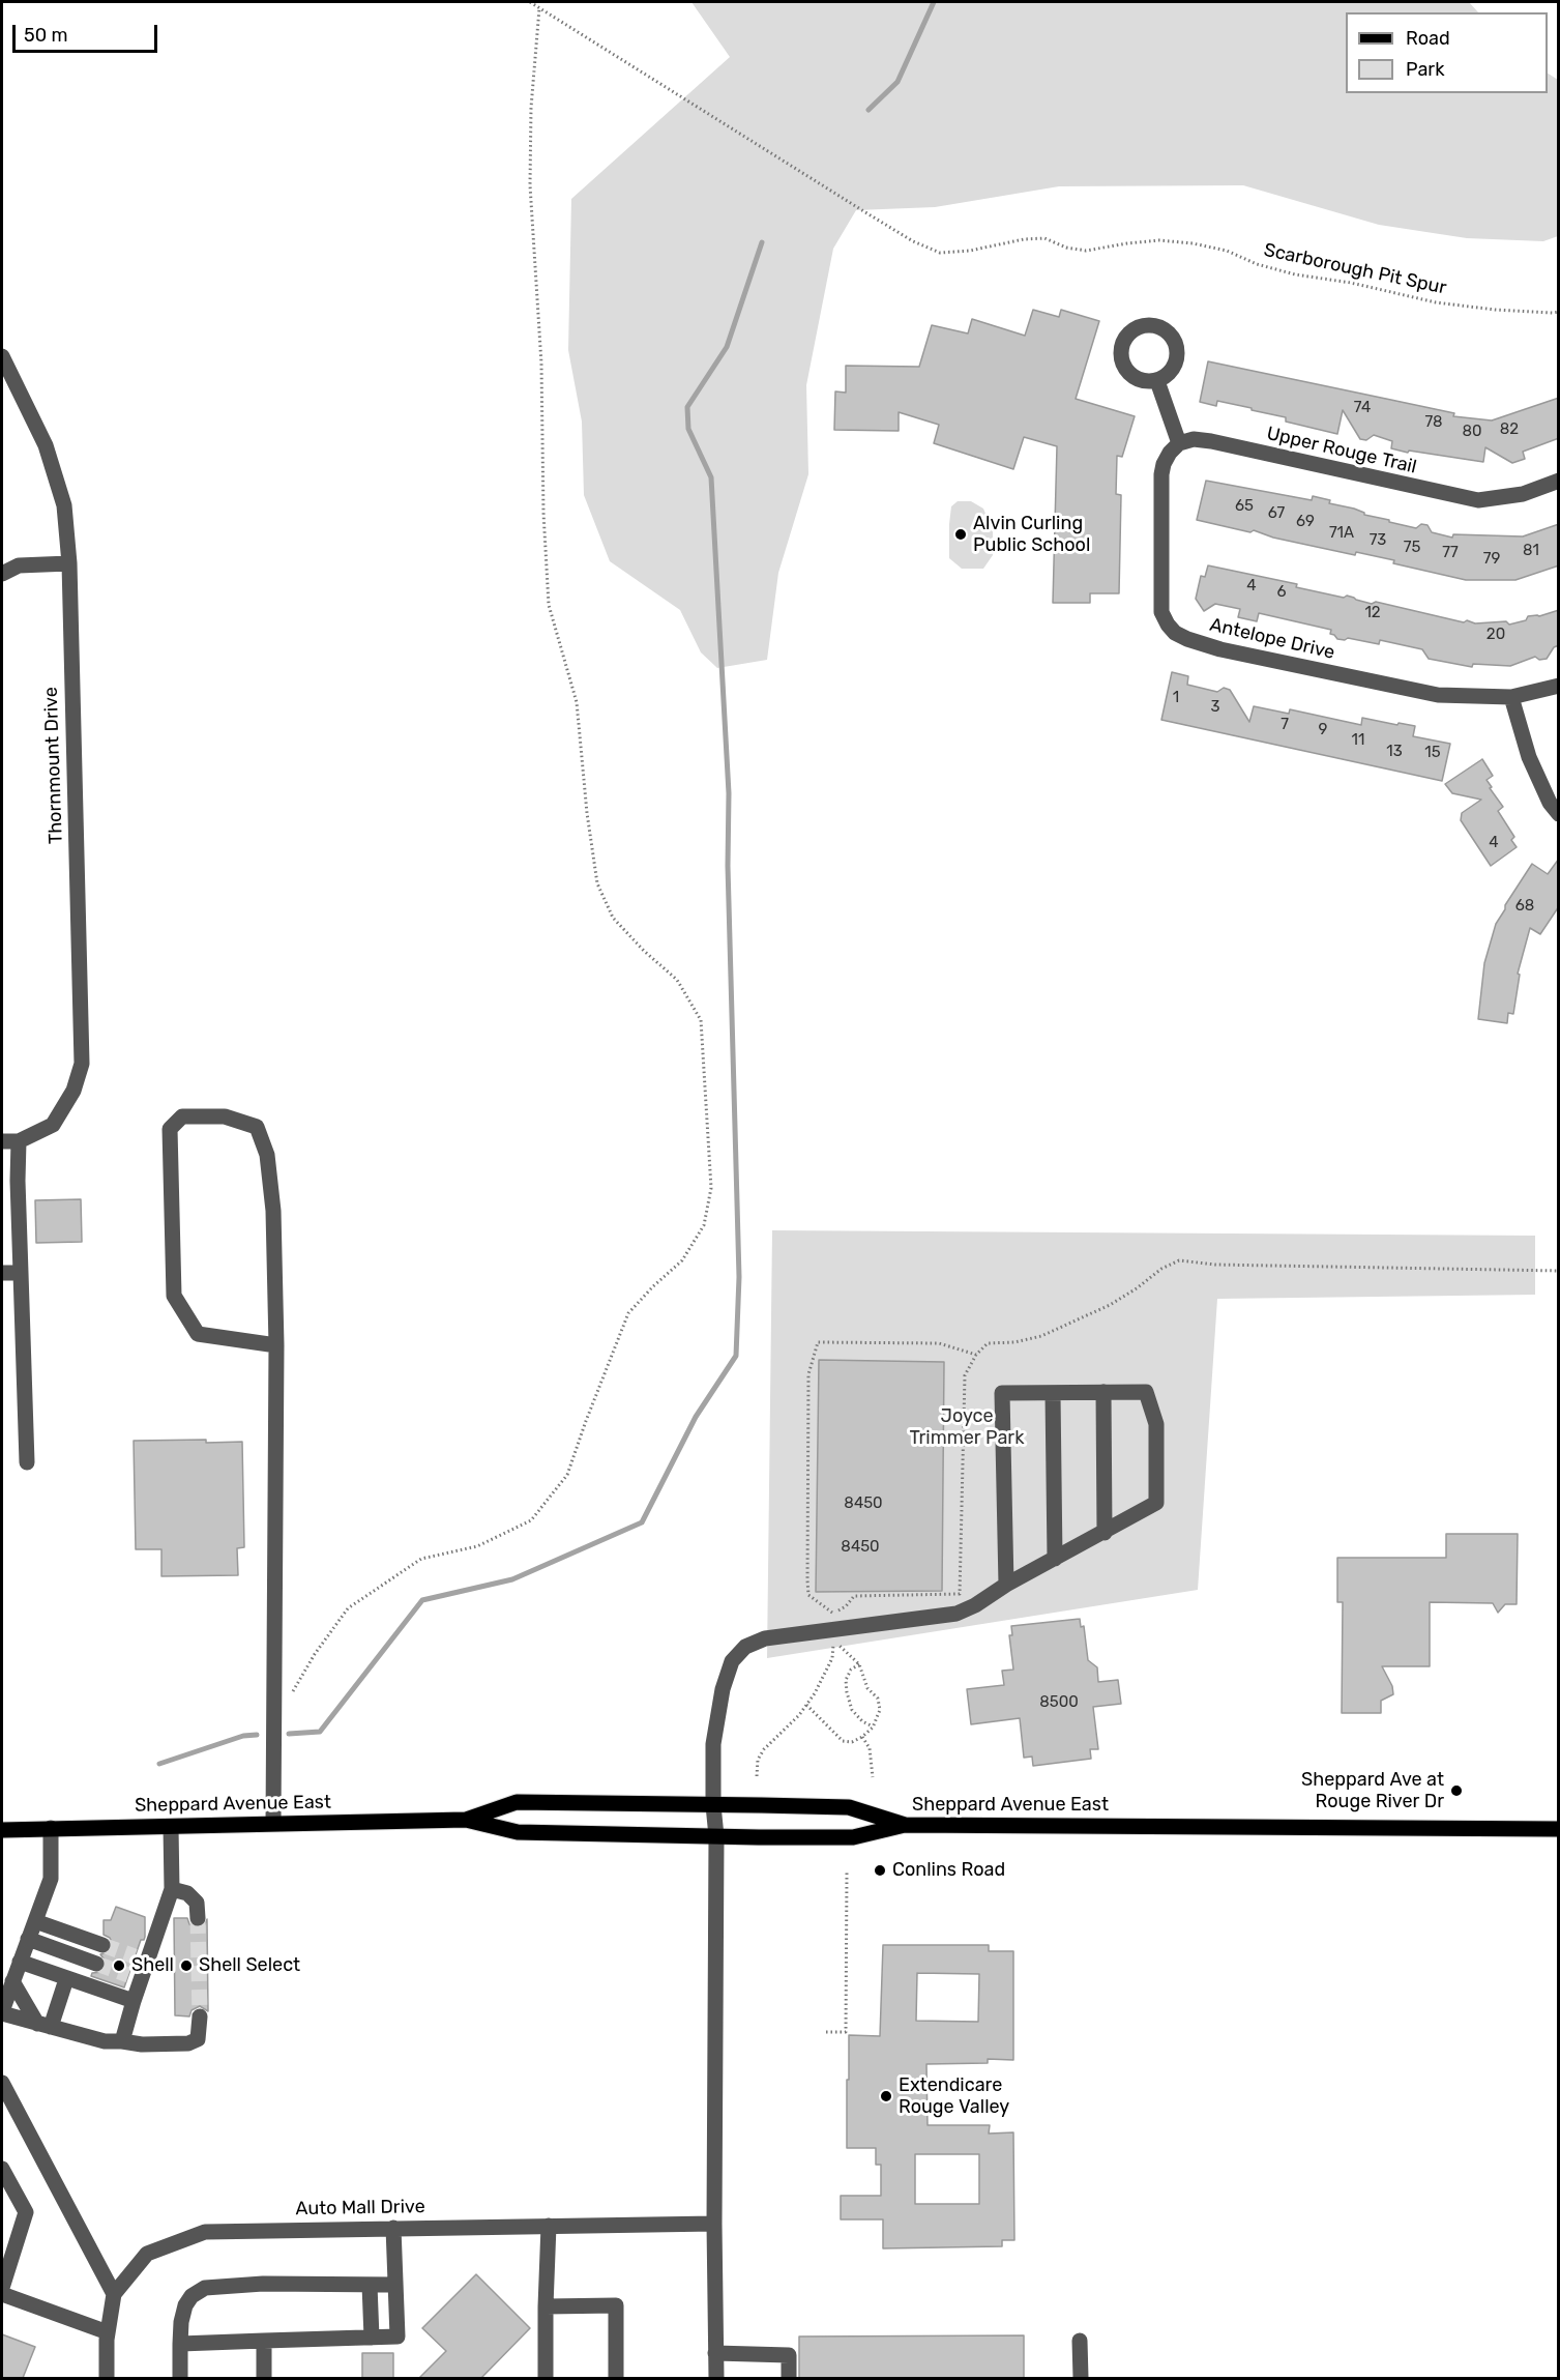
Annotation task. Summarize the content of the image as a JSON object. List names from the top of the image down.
{
  "streets": {
    "main road": ["Sheppard Avenue East"],
    "street": [
      "Upper Rouge Trail",
      "Antelope Drive",
      "Thornmount Drive",
      "Auto Mall Drive"
    ],
    "path": ["Scarborough Pit Spur"]
  },
  "crossings": [
    ["Upper Rouge Trail", "Antelope Drive"]
  ],
  "parks": ["Joyce Trimmer Park"],
  "places": [
    "Alvin Curling Public School",
    "Sheppard Ave at Rouge River Dr",
    "Conlins Road",
    "Shell",
    "Shell Select",
    "Extendicare Rouge Valley"
  ],
  "house_numbers": [
    "74",
    "78",
    "82",
    "80",
    "65",
    "67",
    "69",
    "71A",
    "73",
    "75",
    "81",
    "77",
    "79",
    "4",
    "6",
    "12",
    "20",
    "1",
    "3",
    "7",
    "9",
    "11",
    "13",
    "15",
    "4",
    "68",
    "8450",
    "8450",
    "8500"
  ],
  "legend": ["Road", "Park"],
  "scale_bar": "50 m"
}
